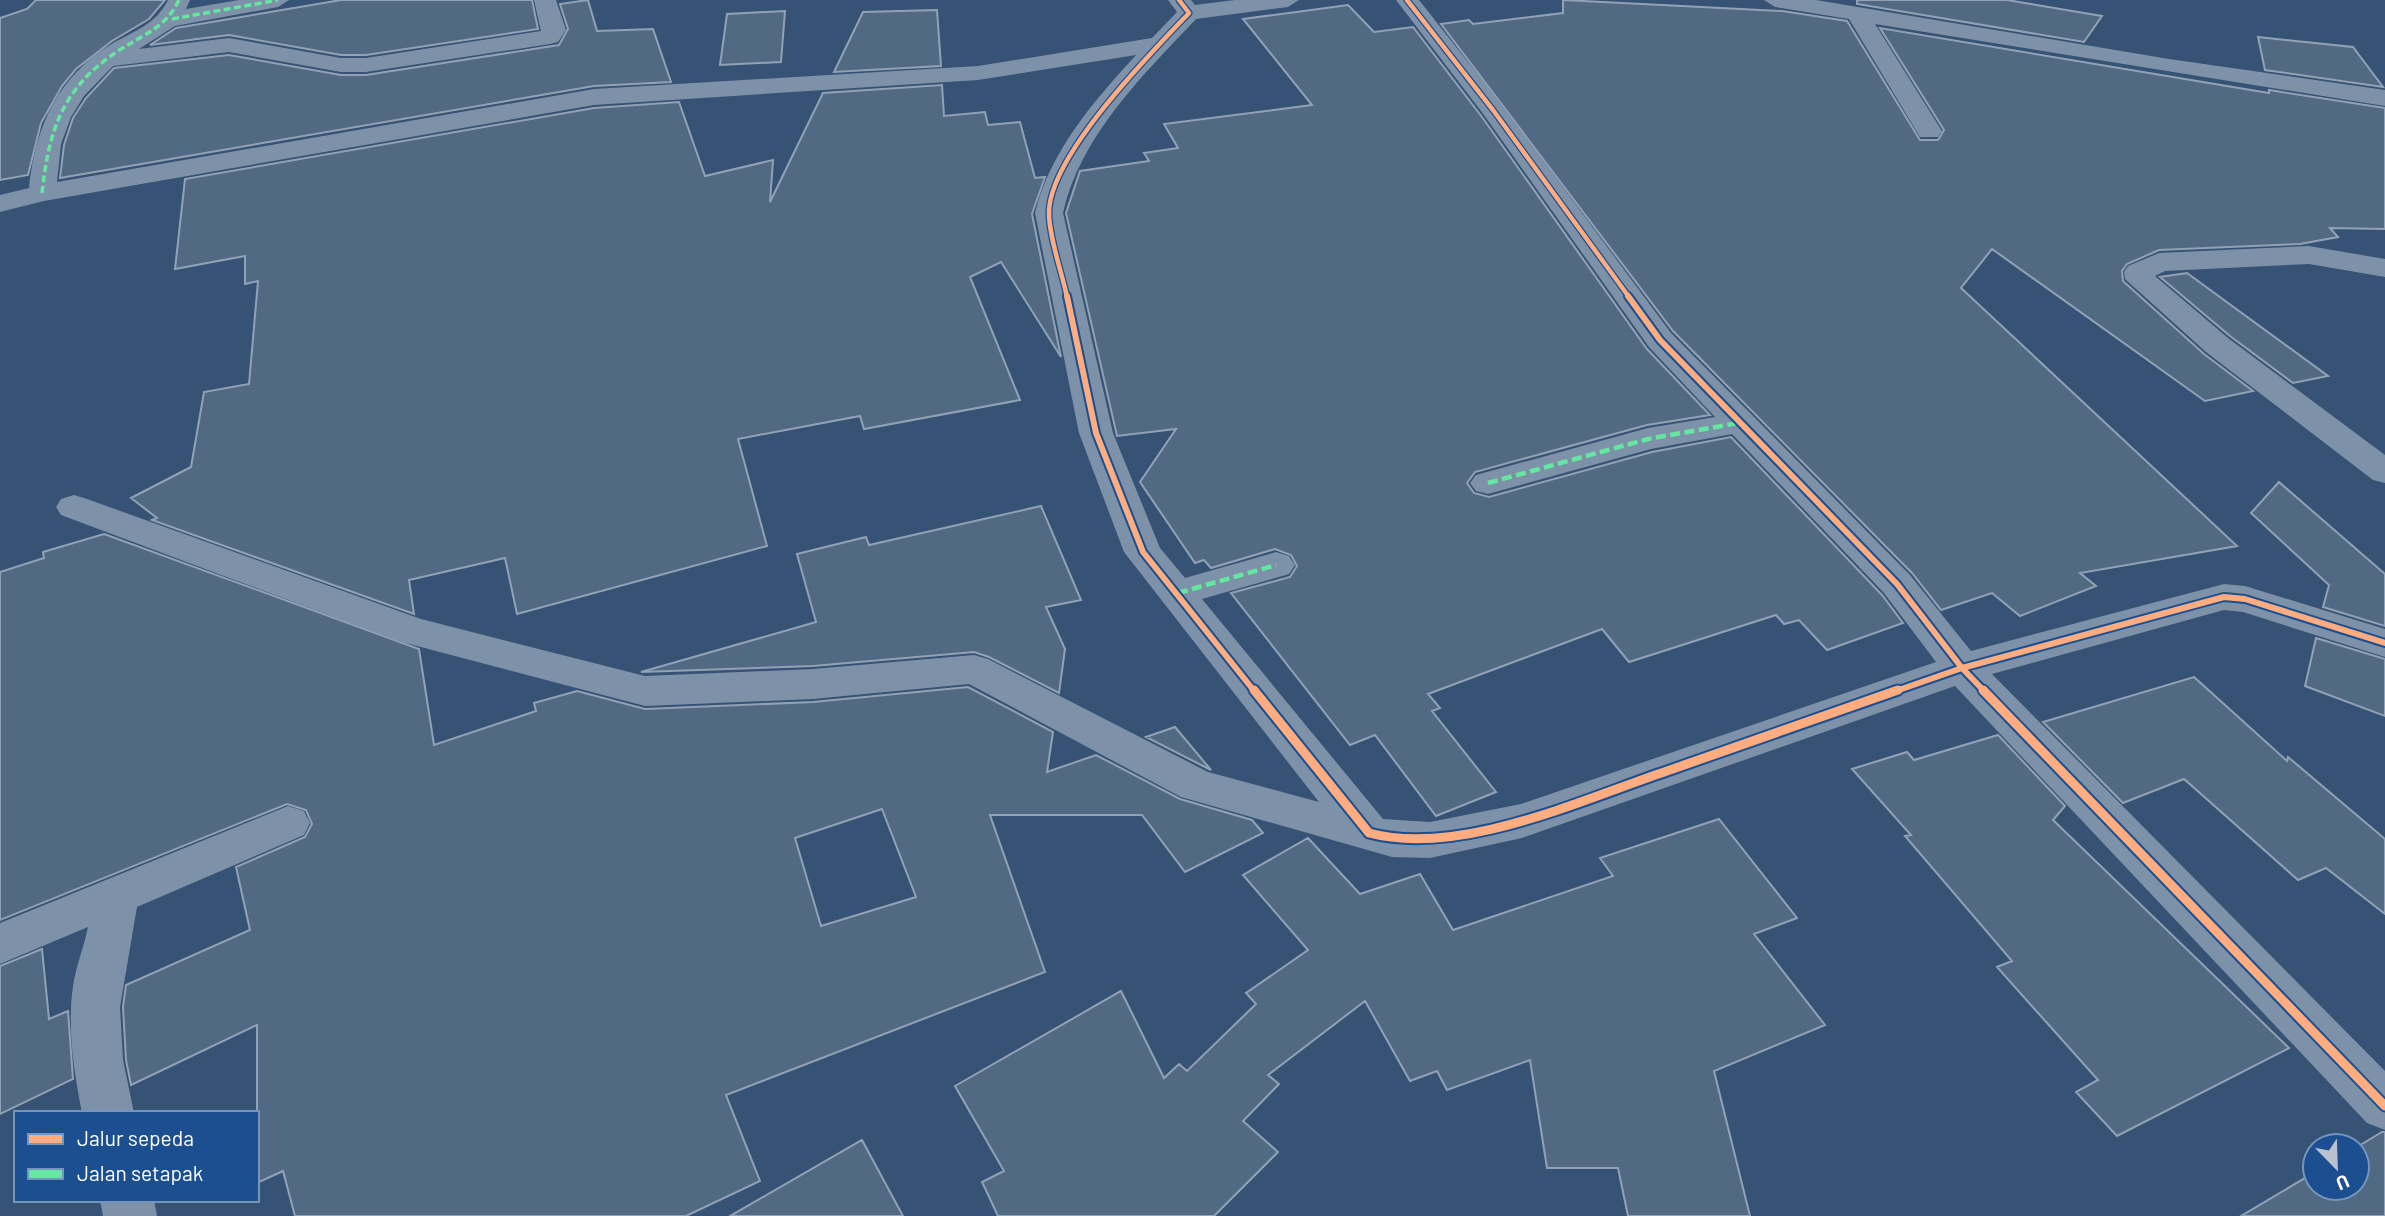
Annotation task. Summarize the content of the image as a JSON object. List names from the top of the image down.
{
  "legend": ["Jalur sepeda", "Jalan setapak"],
  "north": "bottom right"
}
